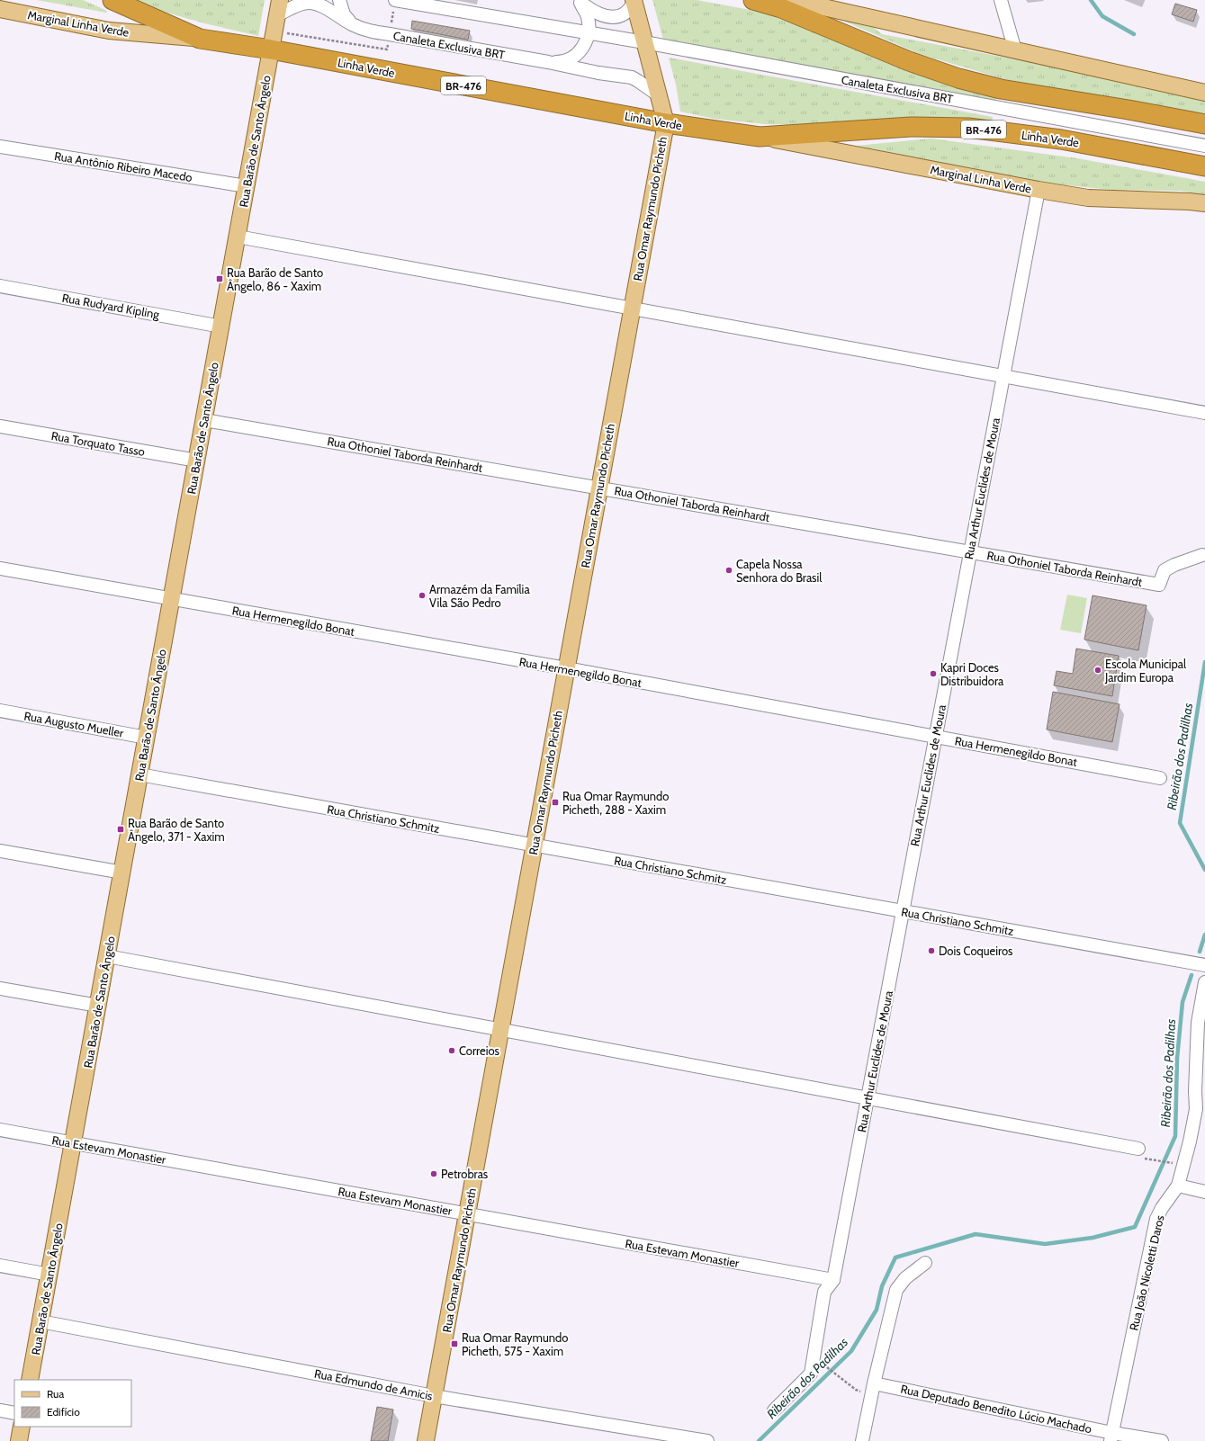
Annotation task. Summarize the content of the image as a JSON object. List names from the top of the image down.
{
  "streets": {
    "highway": ["Linha Verde", "BR-476"],
    "main road": ["Marginal Linha Verde", "Rua Barão de Santo Ângelo", "Rua Omar Raymundo Picheth"],
    "street": [
      "Canaleta Exclusiva BRT",
      "Rua Antônio Ribeiro Macedo",
      "Rua Rudyard Kipling",
      "Rua Torquato Tasso",
      "Rua Othoniel Taborda Reinhardt",
      "Rua Arthur Euclides de Moura",
      "Rua Hermenegildo Bonat",
      "Rua Augusto Mueller",
      "Rua Christiano Schmitz",
      "Rua Estevam Monastier",
      "Rua João Nicoletti Daros",
      "Rua Edmundo de Amicis",
      "Rua Deputado Benedito Lúcio Machado"
    ]
  },
  "crossings": [
    ["Marginal Linha Verde", "Linha Verde"],
    ["Marginal Linha Verde", "Rua Arthur Euclides de Moura"],
    ["Canaleta Exclusiva BRT", "Rua Barão de Santo Ângelo"],
    ["Linha Verde", "Rua Barão de Santo Ângelo"],
    ["Linha Verde", "Rua Omar Raymundo Picheth"],
    ["Rua Barão de Santo Ângelo", "Rua Antônio Ribeiro Macedo"],
    ["Rua Barão de Santo Ângelo", "Rua Rudyard Kipling"],
    ["Rua Barão de Santo Ângelo", "Rua Torquato Tasso"],
    ["Rua Barão de Santo Ângelo", "Rua Othoniel Taborda Reinhardt"],
    ["Rua Barão de Santo Ângelo", "Rua Hermenegildo Bonat"],
    ["Rua Barão de Santo Ângelo", "Rua Augusto Mueller"],
    ["Rua Barão de Santo Ângelo", "Rua Christiano Schmitz"],
    ["Rua Barão de Santo Ângelo", "Rua Estevam Monastier"],
    ["Rua Barão de Santo Ângelo", "Rua Edmundo de Amicis"],
    ["Rua Omar Raymundo Picheth", "Rua Othoniel Taborda Reinhardt"],
    ["Rua Omar Raymundo Picheth", "Rua Hermenegildo Bonat"],
    ["Rua Omar Raymundo Picheth", "Rua Christiano Schmitz"],
    ["Rua Omar Raymundo Picheth", "Rua Estevam Monastier"],
    ["Rua Omar Raymundo Picheth", "Rua Edmundo de Amicis"],
    ["Rua Othoniel Taborda Reinhardt", "Rua Arthur Euclides de Moura"],
    ["Rua Arthur Euclides de Moura", "Rua Hermenegildo Bonat"],
    ["Rua Arthur Euclides de Moura", "Rua Christiano Schmitz"],
    ["Rua Arthur Euclides de Moura", "Rua Estevam Monastier"],
    ["Rua João Nicoletti Daros", "Rua Deputado Benedito Lúcio Machado"]
  ],
  "water": ["Ribeirão dos Padilhas"],
  "places": {
    "transit": [
      "Rua Barão de Santo Ângelo, 86 - Xaxim",
      "Rua Omar Raymundo Picheth, 288 - Xaxim",
      "Rua Barão de Santo Ângelo, 371 - Xaxim",
      "Rua Omar Raymundo Picheth, 575 - Xaxim"
    ],
    "other": [
      "Capela Nossa Senhora do Brasil",
      "Armazém da Família Vila São Pedro",
      "Escola Municipal Jardim Europa",
      "Kapri Doces Distribuidora",
      "Dois Coqueiros",
      "Correios",
      "Petrobras"
    ]
  },
  "legend": ["Rua", "Edifício"]
}
